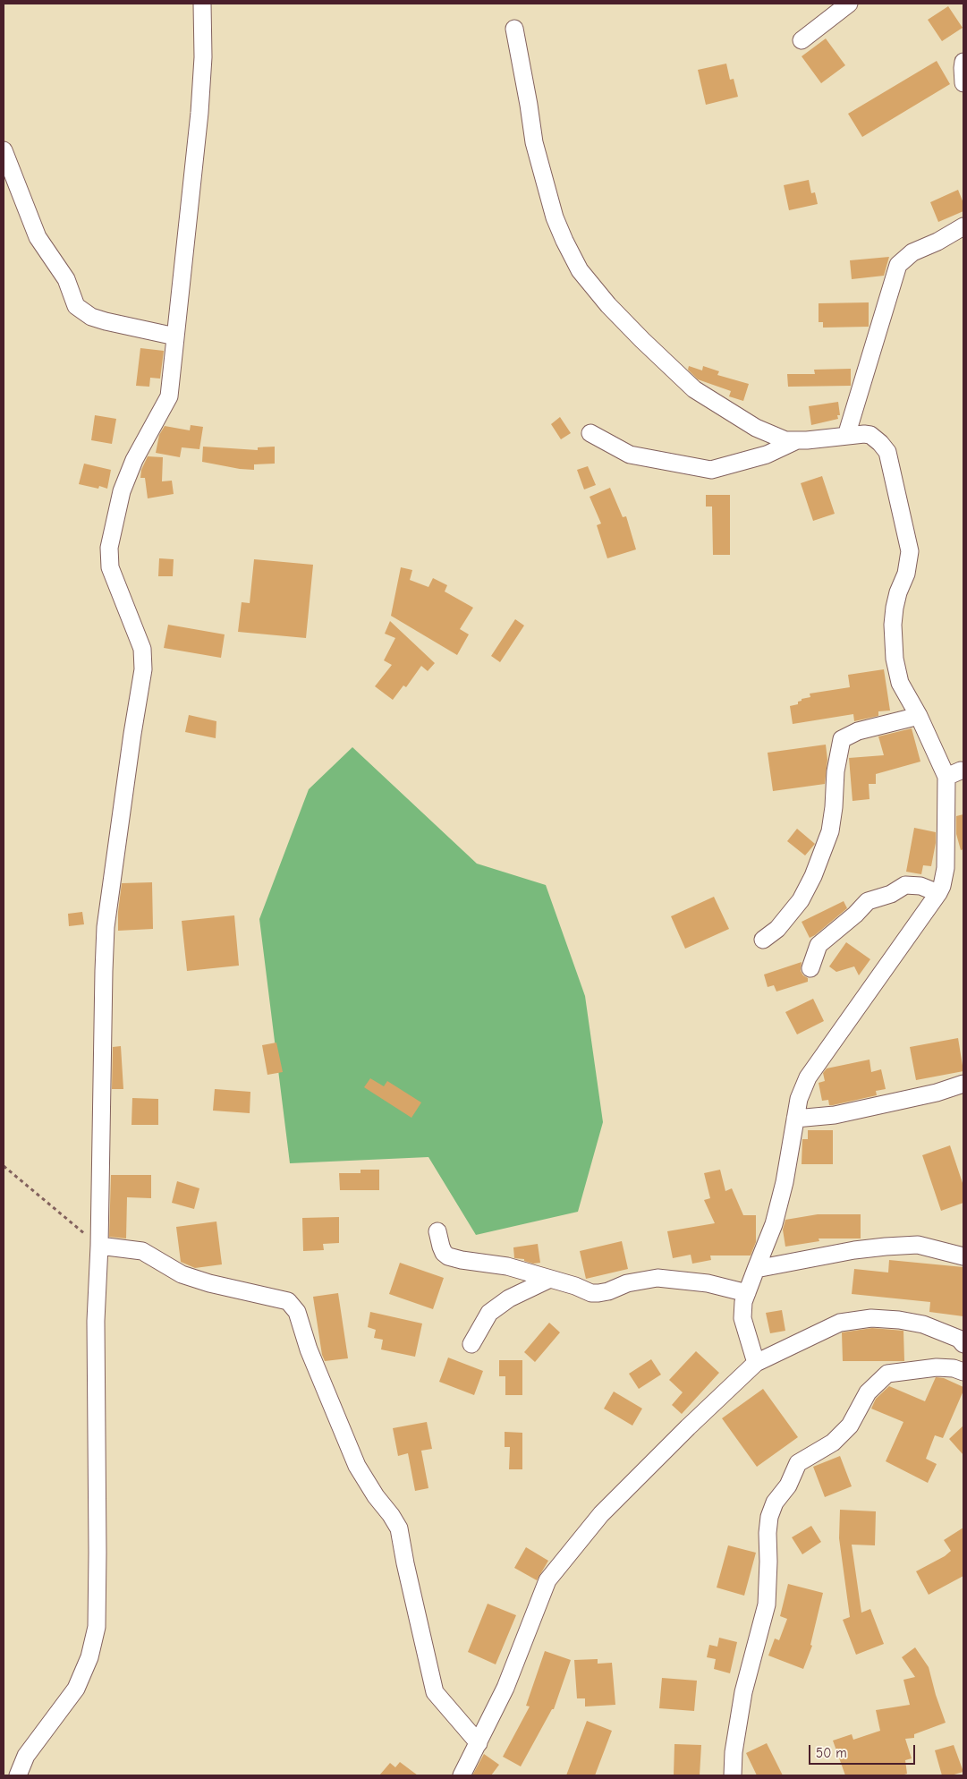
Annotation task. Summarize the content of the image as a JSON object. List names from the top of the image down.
{
  "scale_bar": "50 m"
}
